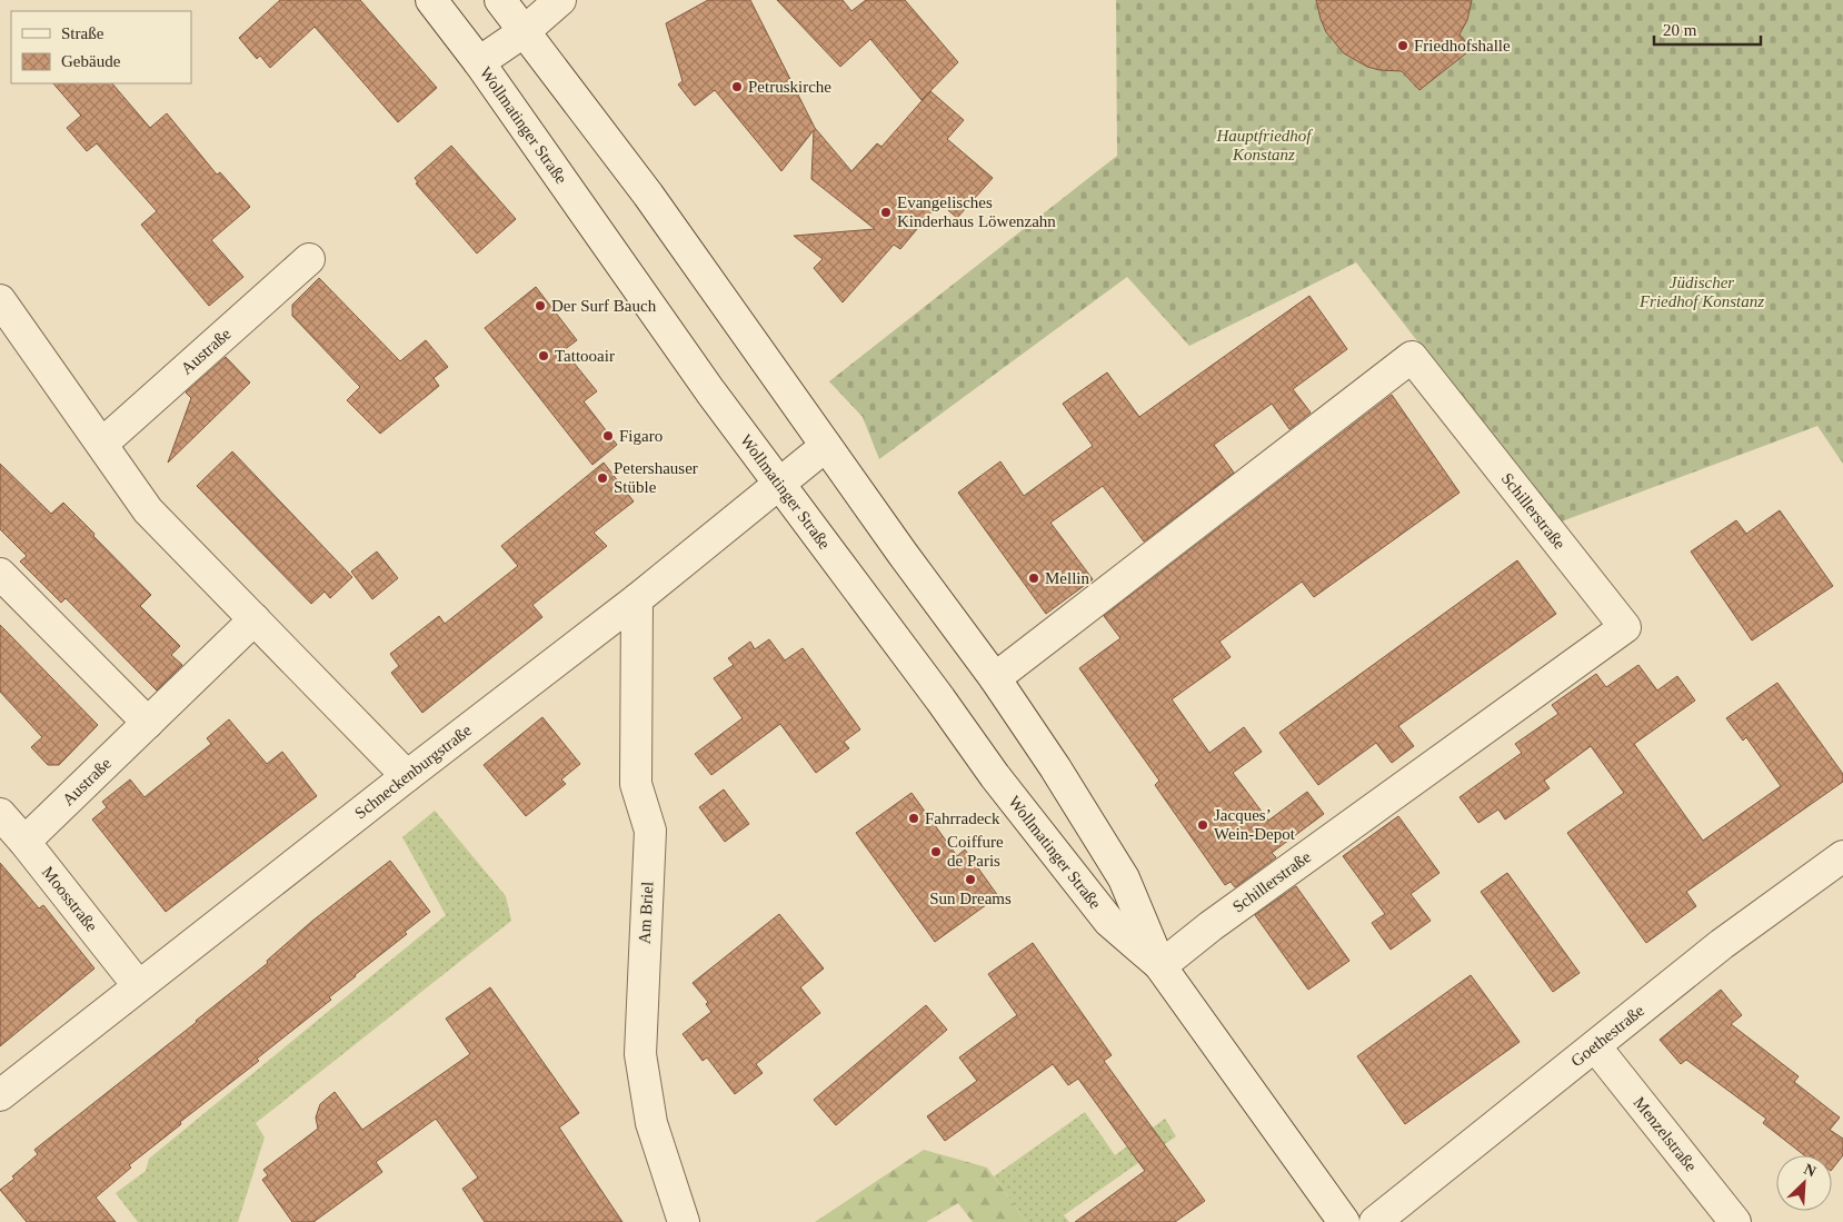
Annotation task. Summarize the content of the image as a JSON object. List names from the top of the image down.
{
  "streets": {
    "street": [
      "Wollmatinger Straße",
      "Austraße",
      "Schillerstraße",
      "Schneckenburgstraße",
      "Moosstraße",
      "Am Briel",
      "Goethestraße",
      "Menzelstraße"
    ]
  },
  "crossings": [
    ["Wollmatinger Straße", "Schillerstraße"],
    ["Wollmatinger Straße", "Schneckenburgstraße"],
    ["Austraße", "Moosstraße"],
    ["Schneckenburgstraße", "Moosstraße"],
    ["Schneckenburgstraße", "Am Briel"],
    ["Goethestraße", "Menzelstraße"]
  ],
  "parks": ["Hauptfriedhof Konstanz", "Jüdischer Friedhof Konstanz"],
  "places": [
    "Friedhofshalle",
    "Petruskirche",
    "Evangelisches Kinderhaus Löwenzahn",
    "Der Surf Bauch",
    "Tattooair",
    "Figaro",
    "Petershauser Stüble",
    "Mellin",
    "Fahrradeck",
    "Jacques’ Wein-Depot",
    "Coiffure de Paris",
    "Sun Dreams"
  ],
  "legend": ["Straße", "Gebäude"],
  "scale_bar": "20 m",
  "north": "top right"
}
